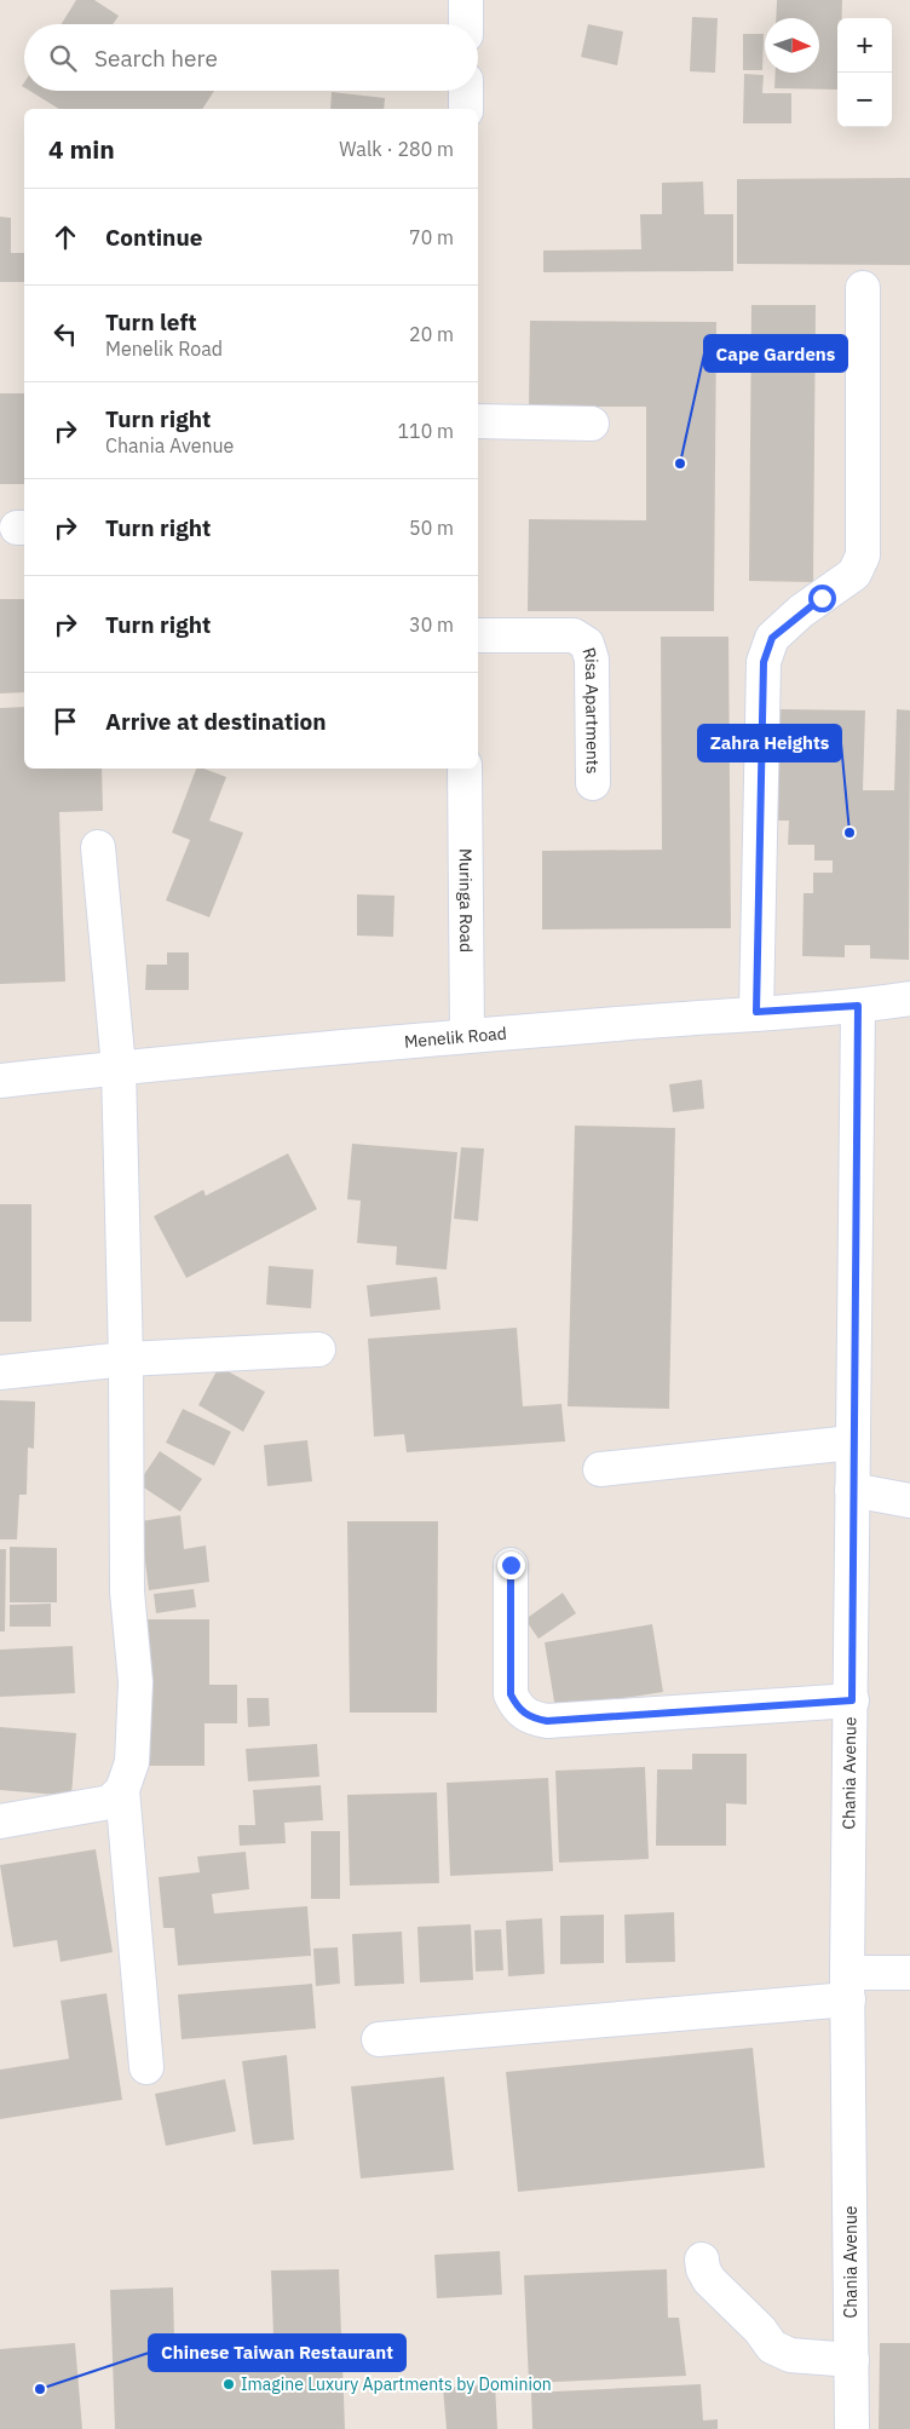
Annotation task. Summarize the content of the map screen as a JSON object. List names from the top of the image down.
{
  "streets": {
    "street": [
      "Risa Apartments",
      "Muringa Road",
      "Menelik Road",
      "Chania Avenue"
    ]
  },
  "crossings": [
    ["Muringa Road", "Menelik Road"],
    ["Menelik Road", "Chania Avenue"]
  ],
  "places": [
    "Cape Gardens",
    "Zahra Heights",
    "Imagine Luxury Apartments by Dominion",
    "Chinese Taiwan Restaurant"
  ],
  "north": "right",
  "page": {
    "map_buttons": ["+", "−"],
    "search": "Search here",
    "heading": ["4 min", "Walk · 280 m"],
    "list": [
      ["Continue", "70 m"],
      ["Turn left", "Menelik Road", "20 m"],
      ["Turn right", "Chania Avenue", "110 m"],
      ["Turn right", "50 m"],
      ["Turn right", "30 m"],
      "Arrive at destination"
    ]
  }
}
